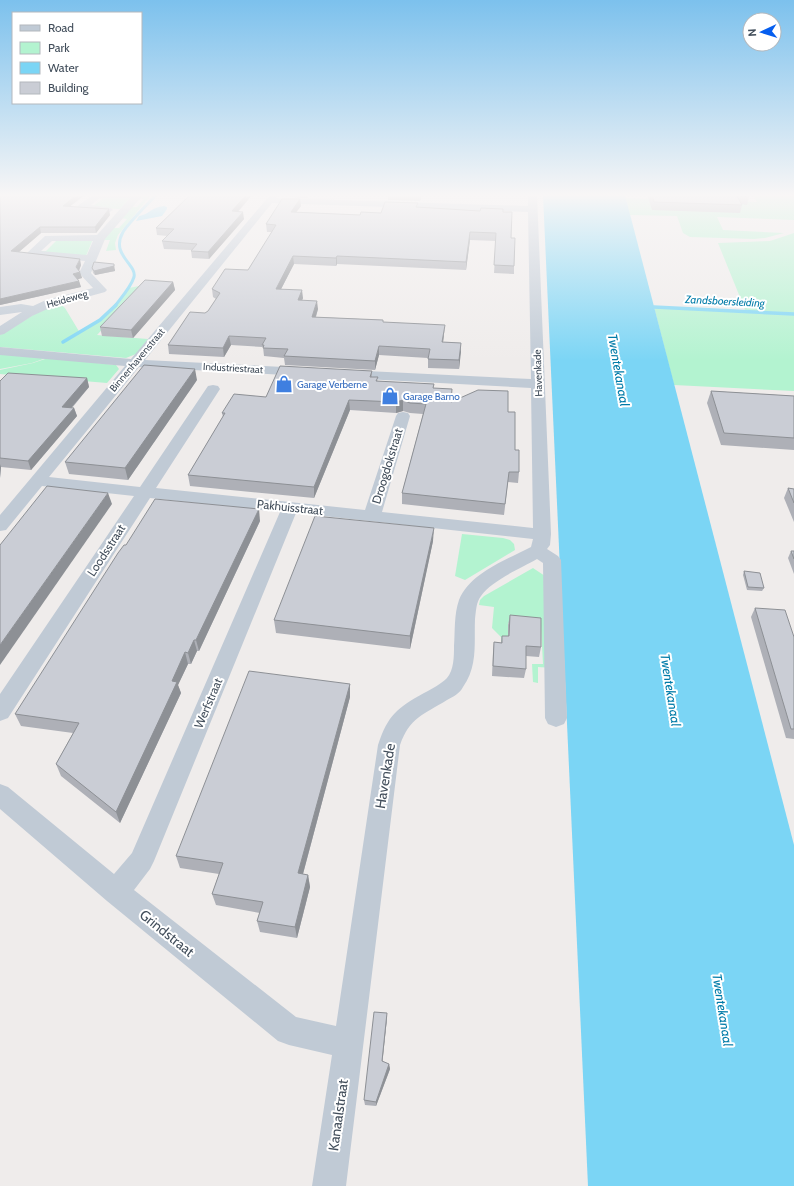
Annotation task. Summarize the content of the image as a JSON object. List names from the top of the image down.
{
  "streets": {
    "street": [
      "Heideweg",
      "Binnenhavenstraat",
      "Industriestraat",
      "Havenkade",
      "Droogdokstraat",
      "Pakhuisstraat",
      "Loodsstraat",
      "Werfstraat",
      "Grindstraat",
      "Kanaalstraat"
    ]
  },
  "crossings": [
    ["Binnenhavenstraat", "Industriestraat"],
    ["Binnenhavenstraat", "Pakhuisstraat"],
    ["Havenkade", "Pakhuisstraat"],
    ["Havenkade", "Grindstraat"],
    ["Havenkade", "Kanaalstraat"],
    ["Droogdokstraat", "Pakhuisstraat"],
    ["Pakhuisstraat", "Loodsstraat"],
    ["Pakhuisstraat", "Werfstraat"],
    ["Werfstraat", "Grindstraat"],
    ["Grindstraat", "Kanaalstraat"]
  ],
  "water": ["Zandsboersleiding", "Twentekanaal"],
  "places": {
    "shop": ["Garage Verberne", "Garage Barno"]
  },
  "legend": [
    "Road",
    "Park",
    "Water",
    "Building"
  ],
  "north": "left"
}
